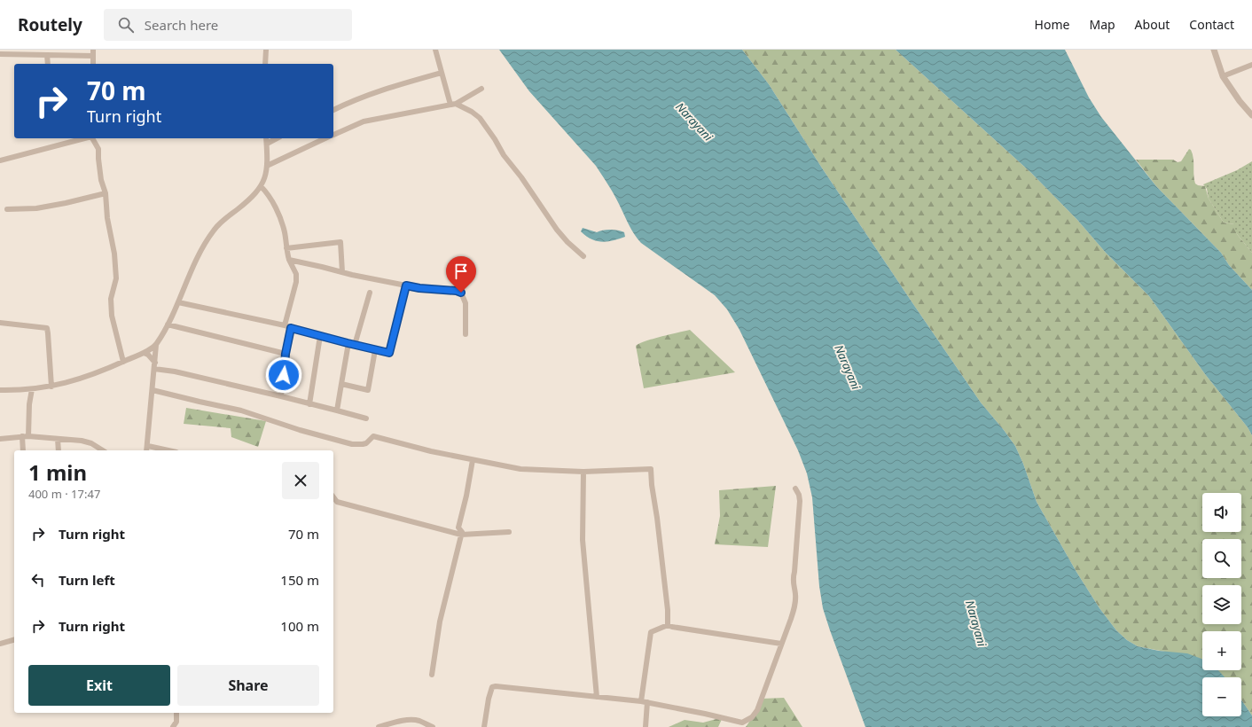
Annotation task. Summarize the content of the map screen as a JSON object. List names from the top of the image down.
{
  "water": ["Narayani"],
  "page": {
    "header": "Routely",
    "search": "Search here",
    "nav": [
      "Home",
      "Map",
      "About",
      "Contact"
    ],
    "turn": ["70 m", "Turn right"],
    "heading": ["1 min", "400 m · 17:47"],
    "map_buttons": ["+", "−"],
    "list": [
      {
        "name": "Turn right",
        "value": "70 m"
      },
      {
        "name": "Turn left",
        "value": "150 m"
      },
      {
        "name": "Turn right",
        "value": "100 m"
      }
    ],
    "buttons": ["Exit", "Share"]
  }
}
